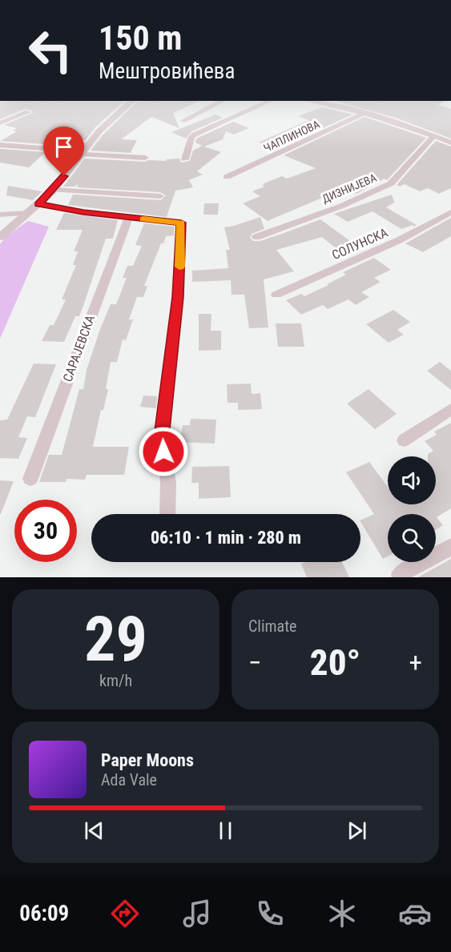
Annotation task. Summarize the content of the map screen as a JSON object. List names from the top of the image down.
{
  "streets": {
    "street": [
      "ЧАПЛИНОВА",
      "ДИЗНИЈЕВА",
      "СОЛУНСКА",
      "САРАЈЕВСКА"
    ]
  },
  "page": {
    "turn": ["150 m", "Мештровићева"],
    "limit": "30",
    "trip": "06:10 · 1 min · 280 m",
    "tile": [
      ["29", "km/h"],
      "Climate"
    ],
    "heat": ["−", "20°", "+"],
    "song": ["Paper Moons", "Ada Vale"],
    "tabs": "06:09"
  }
}
